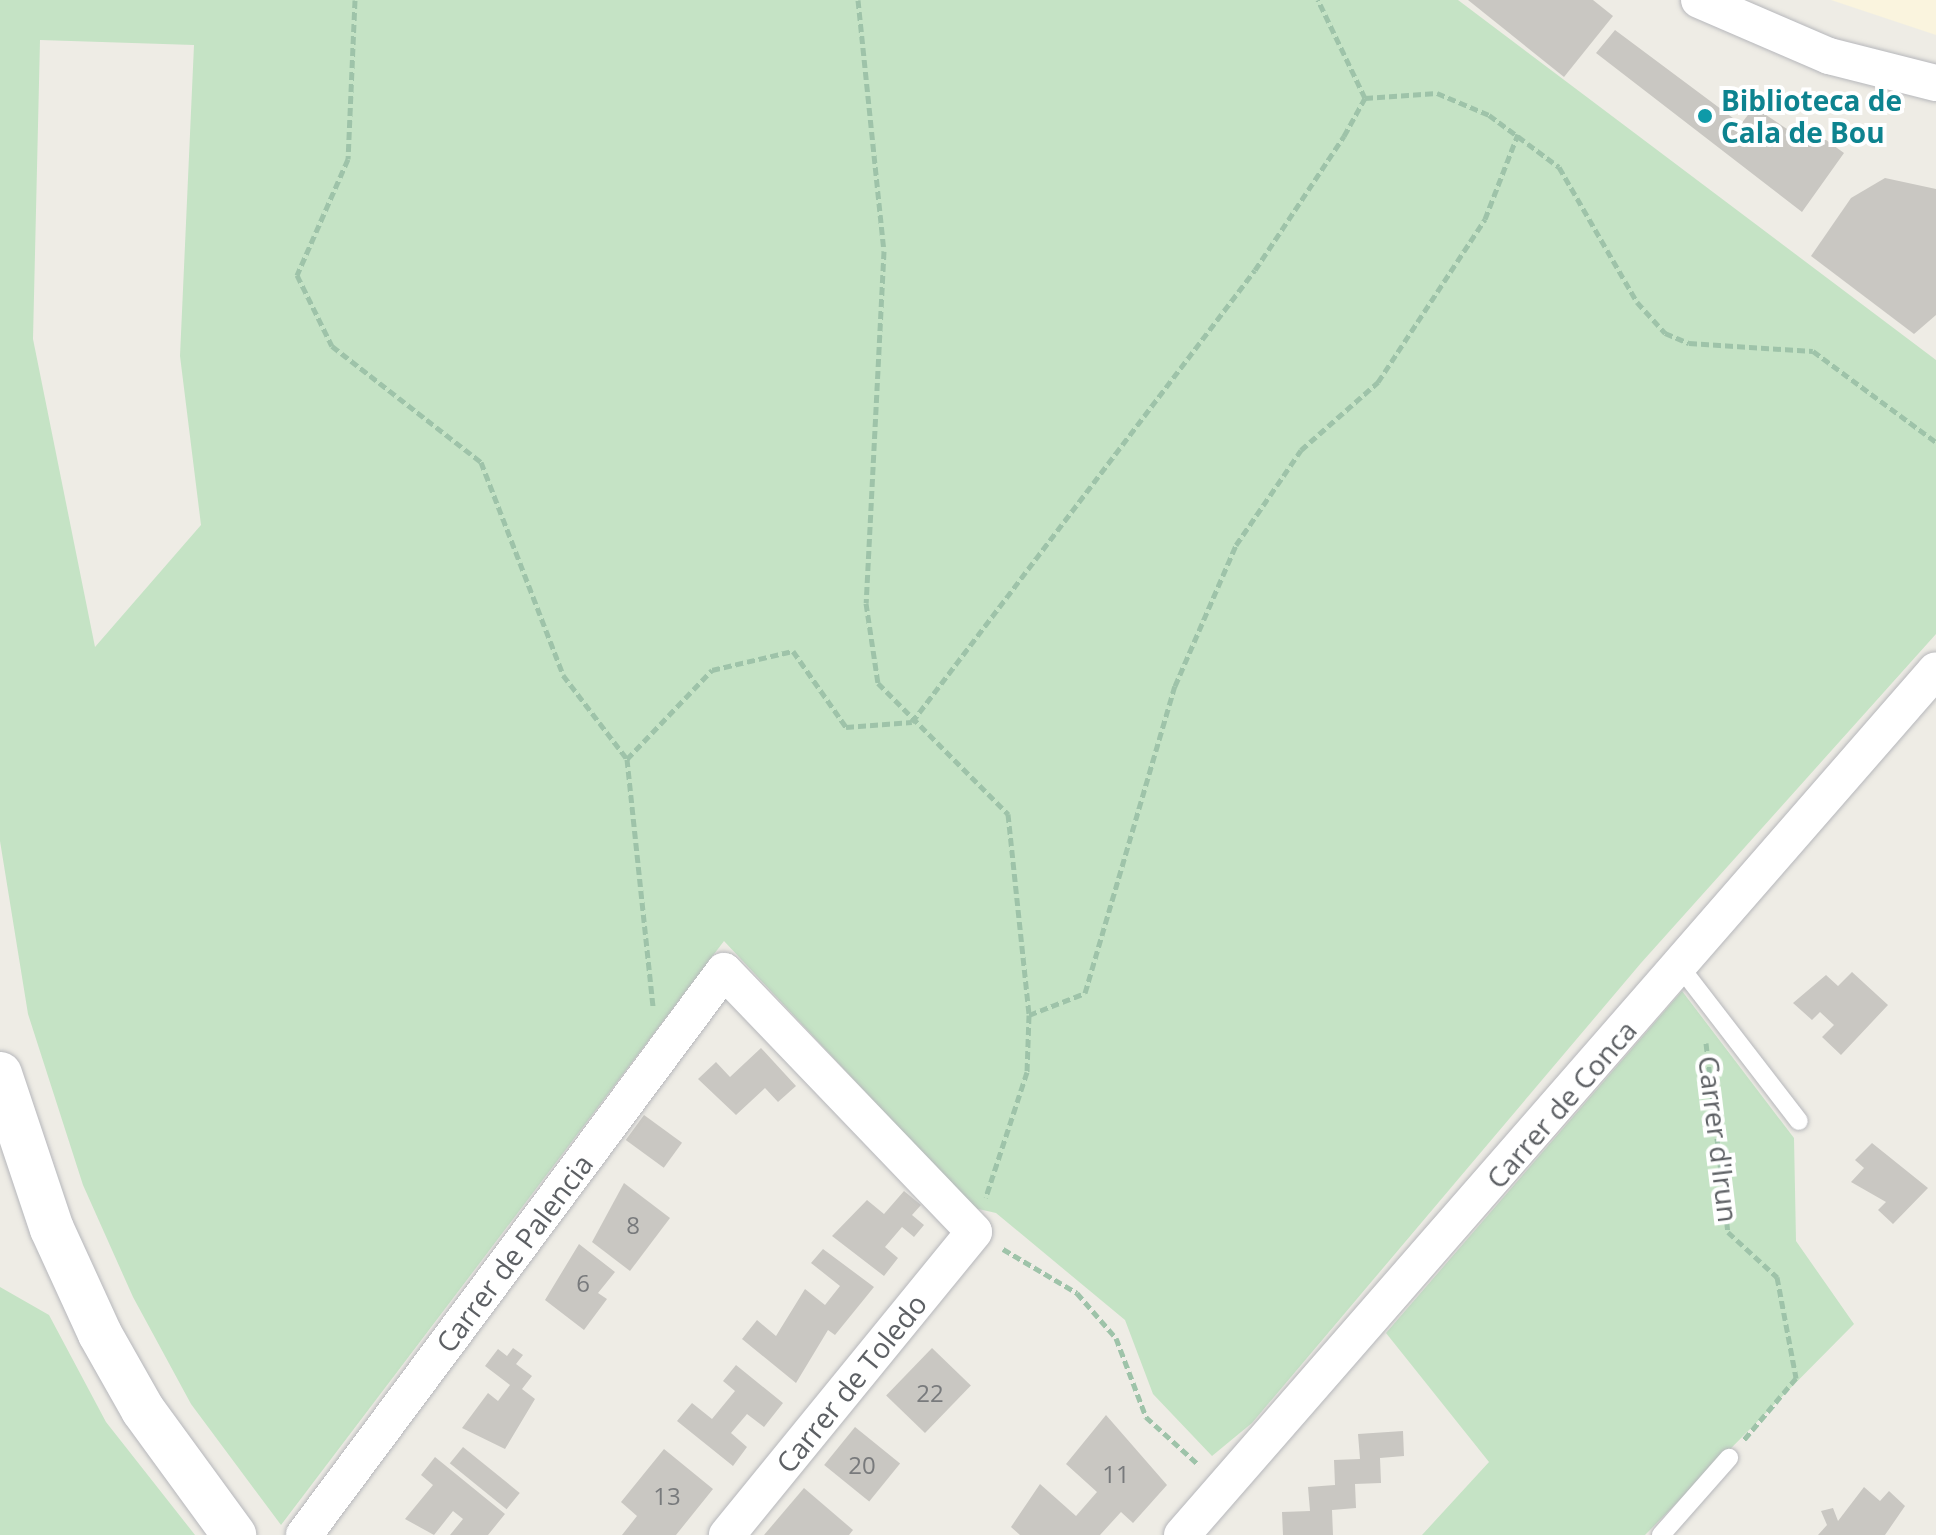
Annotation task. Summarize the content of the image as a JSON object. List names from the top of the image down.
{
  "streets": {
    "street": ["Carrer de Conca", "Carrer de Palencia", "Carrer de Toledo"],
    "path": ["Carrer d'Irun"]
  },
  "crossings": [
    ["Carrer de Palencia", "Carrer de Toledo"]
  ],
  "places": ["Biblioteca de Cala de Bou"],
  "house_numbers": [
    "8",
    "6",
    "22",
    "20",
    "11",
    "13"
  ]
}
